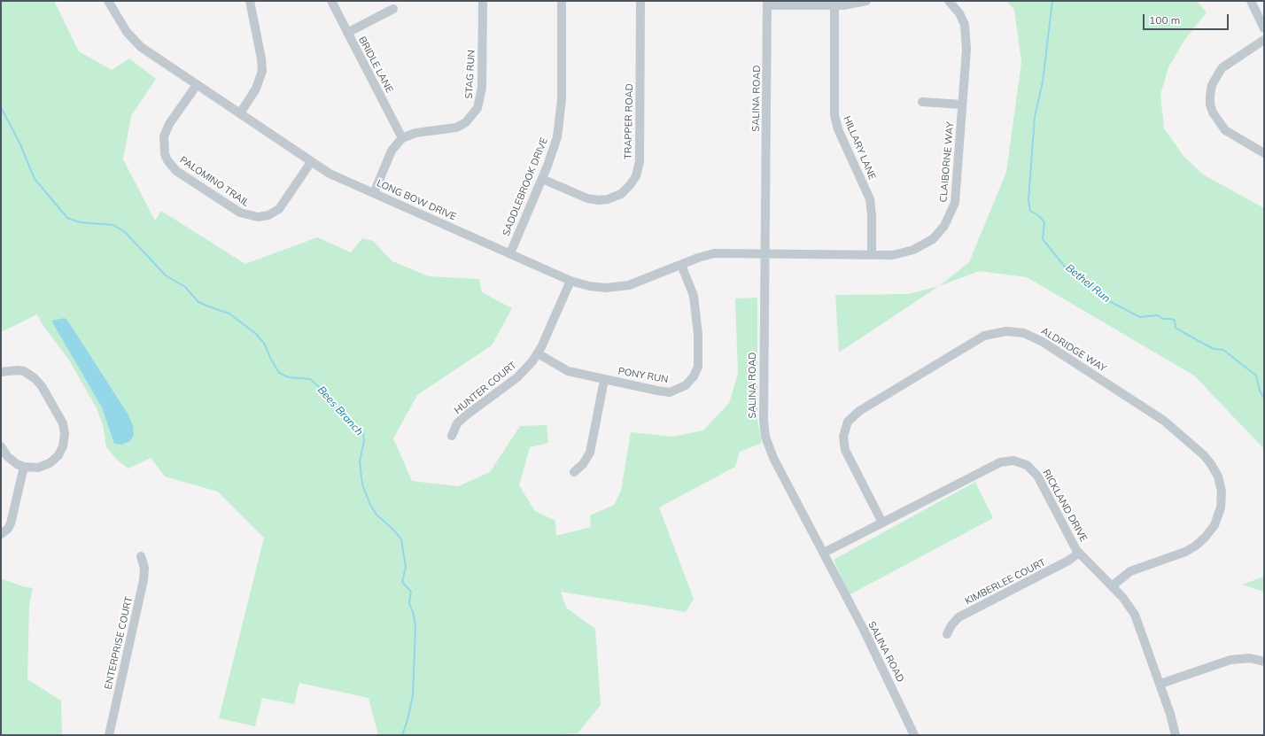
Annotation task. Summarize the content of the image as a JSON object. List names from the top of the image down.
{
  "streets": {
    "street": [
      "BRIDLE LANE",
      "STAG RUN",
      "SALINA ROAD",
      "TRAPPER ROAD",
      "HILLARY LANE",
      "CLAIBORNE WAY",
      "PALOMINO TRAIL",
      "SADDLEBROOK DRIVE",
      "LONG BOW DRIVE",
      "ALDRIDGE WAY",
      "PONY RUN",
      "HUNTER COURT",
      "RICKLAND DRIVE",
      "KIMBERLEE COURT",
      "ENTERPRISE COURT"
    ]
  },
  "crossings": [
    ["BRIDLE LANE", "STAG RUN"],
    ["SALINA ROAD", "CLAIBORNE WAY"],
    ["SALINA ROAD", "LONG BOW DRIVE"],
    ["SALINA ROAD", "RICKLAND DRIVE"],
    ["TRAPPER ROAD", "SADDLEBROOK DRIVE"],
    ["HILLARY LANE", "CLAIBORNE WAY"],
    ["CLAIBORNE WAY", "LONG BOW DRIVE"],
    ["PALOMINO TRAIL", "LONG BOW DRIVE"],
    ["SADDLEBROOK DRIVE", "LONG BOW DRIVE"],
    ["LONG BOW DRIVE", "PONY RUN"],
    ["LONG BOW DRIVE", "HUNTER COURT"],
    ["ALDRIDGE WAY", "RICKLAND DRIVE"],
    ["PONY RUN", "HUNTER COURT"],
    ["RICKLAND DRIVE", "KIMBERLEE COURT"]
  ],
  "water": ["Bethel Run", "Bees Branch"],
  "scale_bar": "100 m"
}
